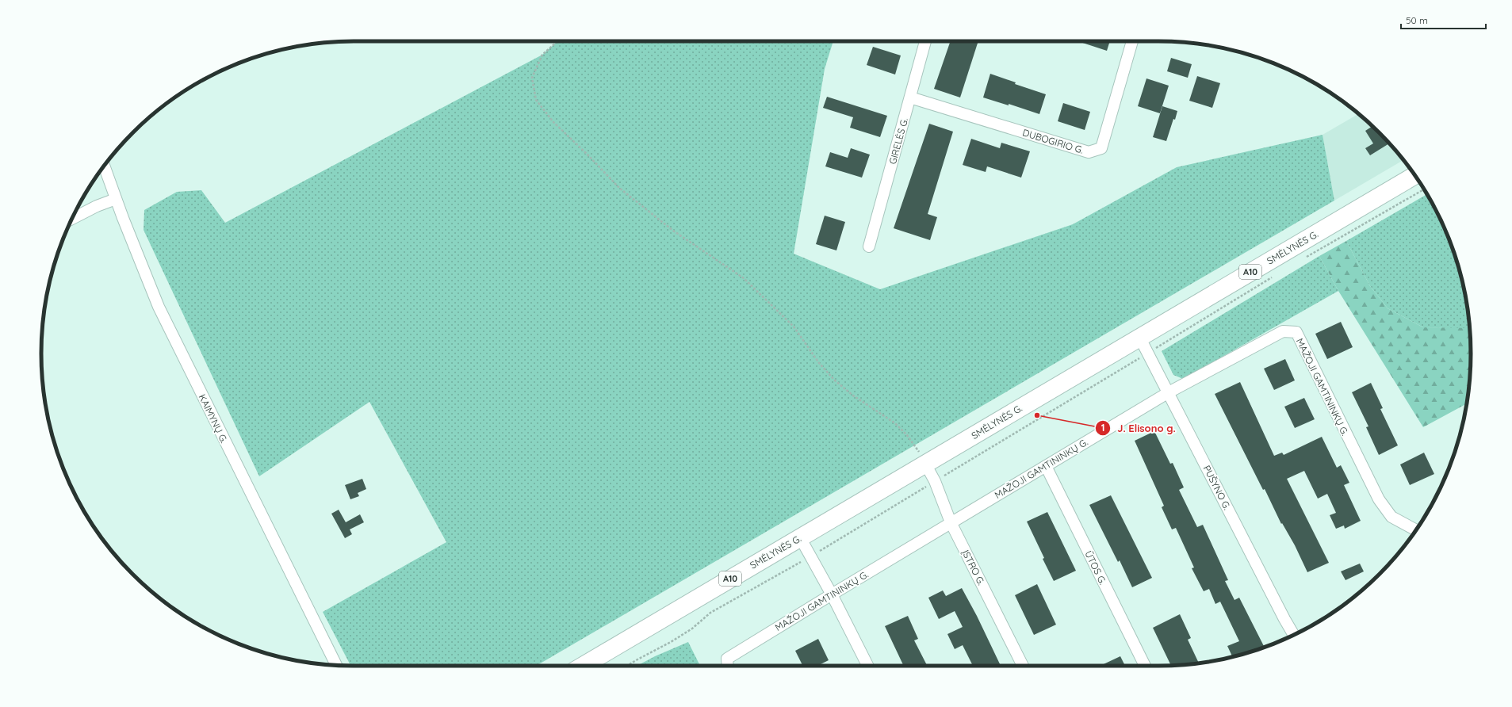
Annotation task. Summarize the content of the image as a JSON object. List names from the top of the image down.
{
  "streets": {
    "highway": ["SMĖLYNĖS G.", "A10"],
    "street": [
      "GIRELĖS G.",
      "DUBOGIRIO G.",
      "MAŽOJI GAMTININKŲ G.",
      "KAIMYNŲ G.",
      "PUŠYNO G.",
      "ĮSTRO G.",
      "ŪTOS G."
    ]
  },
  "crossings": [
    ["GIRELĖS G.", "DUBOGIRIO G."],
    ["SMĖLYNĖS G.", "PUŠYNO G."],
    ["SMĖLYNĖS G.", "ĮSTRO G."],
    ["MAŽOJI GAMTININKŲ G.", "PUŠYNO G."],
    ["MAŽOJI GAMTININKŲ G.", "ĮSTRO G."],
    ["MAŽOJI GAMTININKŲ G.", "ŪTOS G."]
  ],
  "places": ["J. Elisono g."],
  "scale_bar": "50 m"
}
